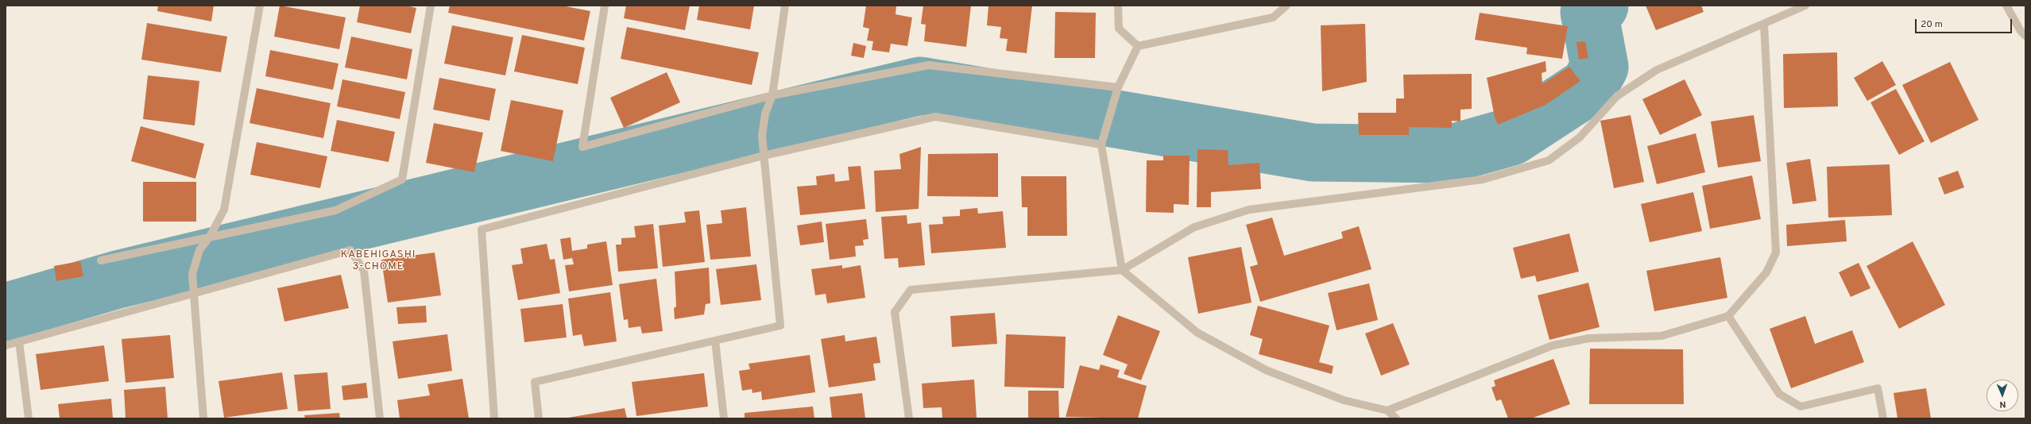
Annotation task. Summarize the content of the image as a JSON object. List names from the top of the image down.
{
  "districts": ["KABEHIGASHI 3-CHOME"],
  "scale_bar": "20 m",
  "north": "bottom"
}
